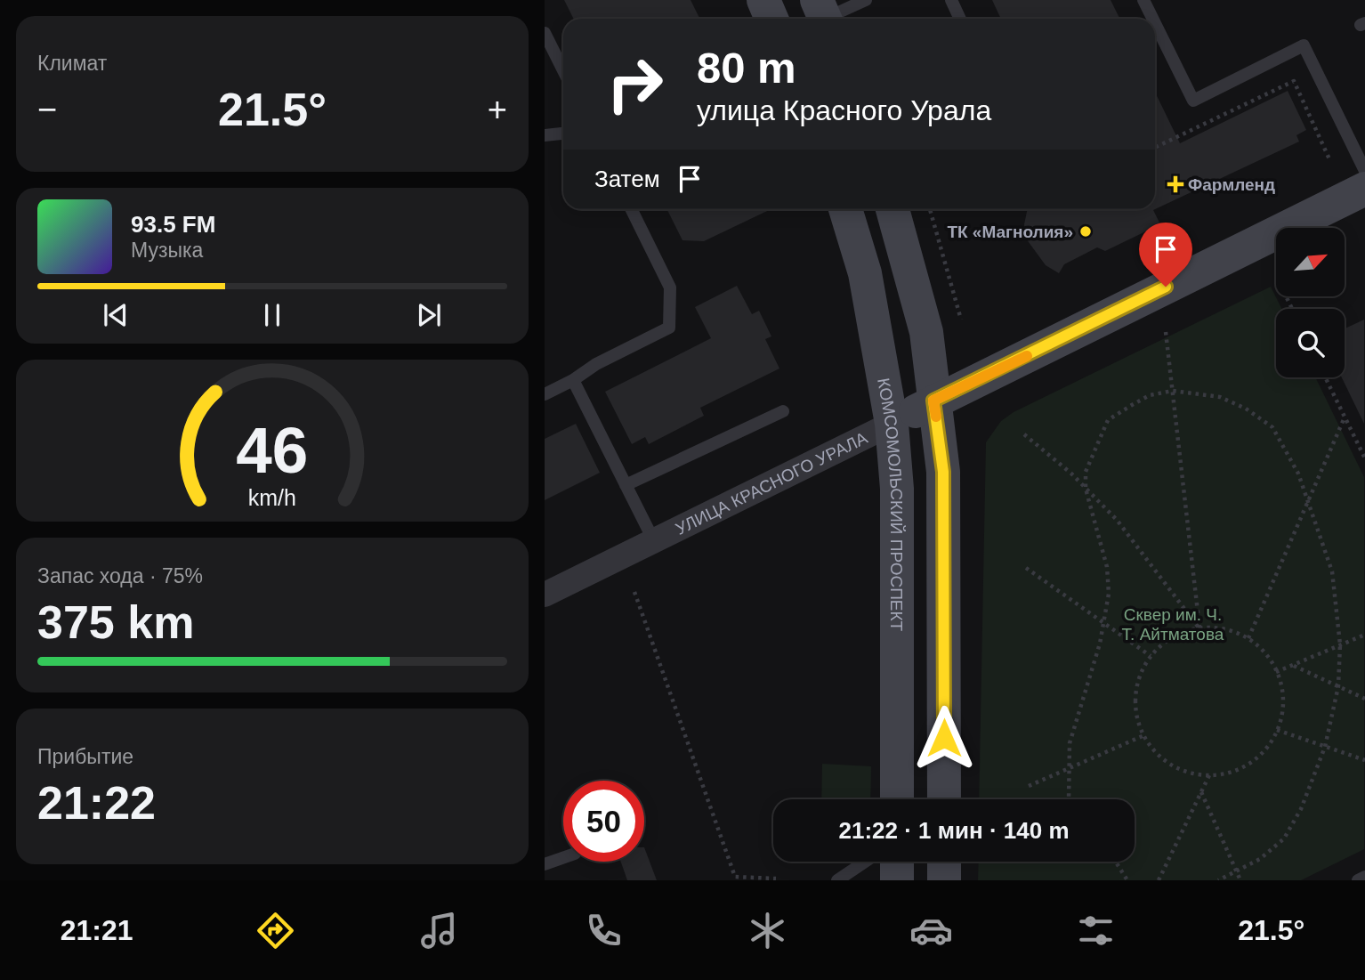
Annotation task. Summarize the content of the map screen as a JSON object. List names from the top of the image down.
{
  "streets": {
    "main road": ["УЛИЦА КРАСНОГО УРАЛА", "КОМСОМОЛЬСКИЙ ПРОСПЕКТ"]
  },
  "crossings": [
    ["УЛИЦА КРАСНОГО УРАЛА", "КОМСОМОЛЬСКИЙ ПРОСПЕКТ"]
  ],
  "parks": ["Сквер им. Ч. Т. Айтматова"],
  "places": {
    "health": ["Фармленд"],
    "other": ["ТК «Магнолия»"]
  },
  "north": "top right",
  "page": {
    "tile": [
      "Климат",
      ["Запас хода · 75%", "375 km"],
      ["Прибытие", "21:22"]
    ],
    "turn": ["80 m", "улица Красного Урала"],
    "heat": ["−", "21.5°", "+"],
    "then": "Затем",
    "song": ["93.5 FM", "Музыка"],
    "limit": "50",
    "trip": "21:22 · 1 мин · 140 m",
    "tabs": ["21:21", "21.5°"],
    "gauge": ["46", "km/h"]
  }
}
